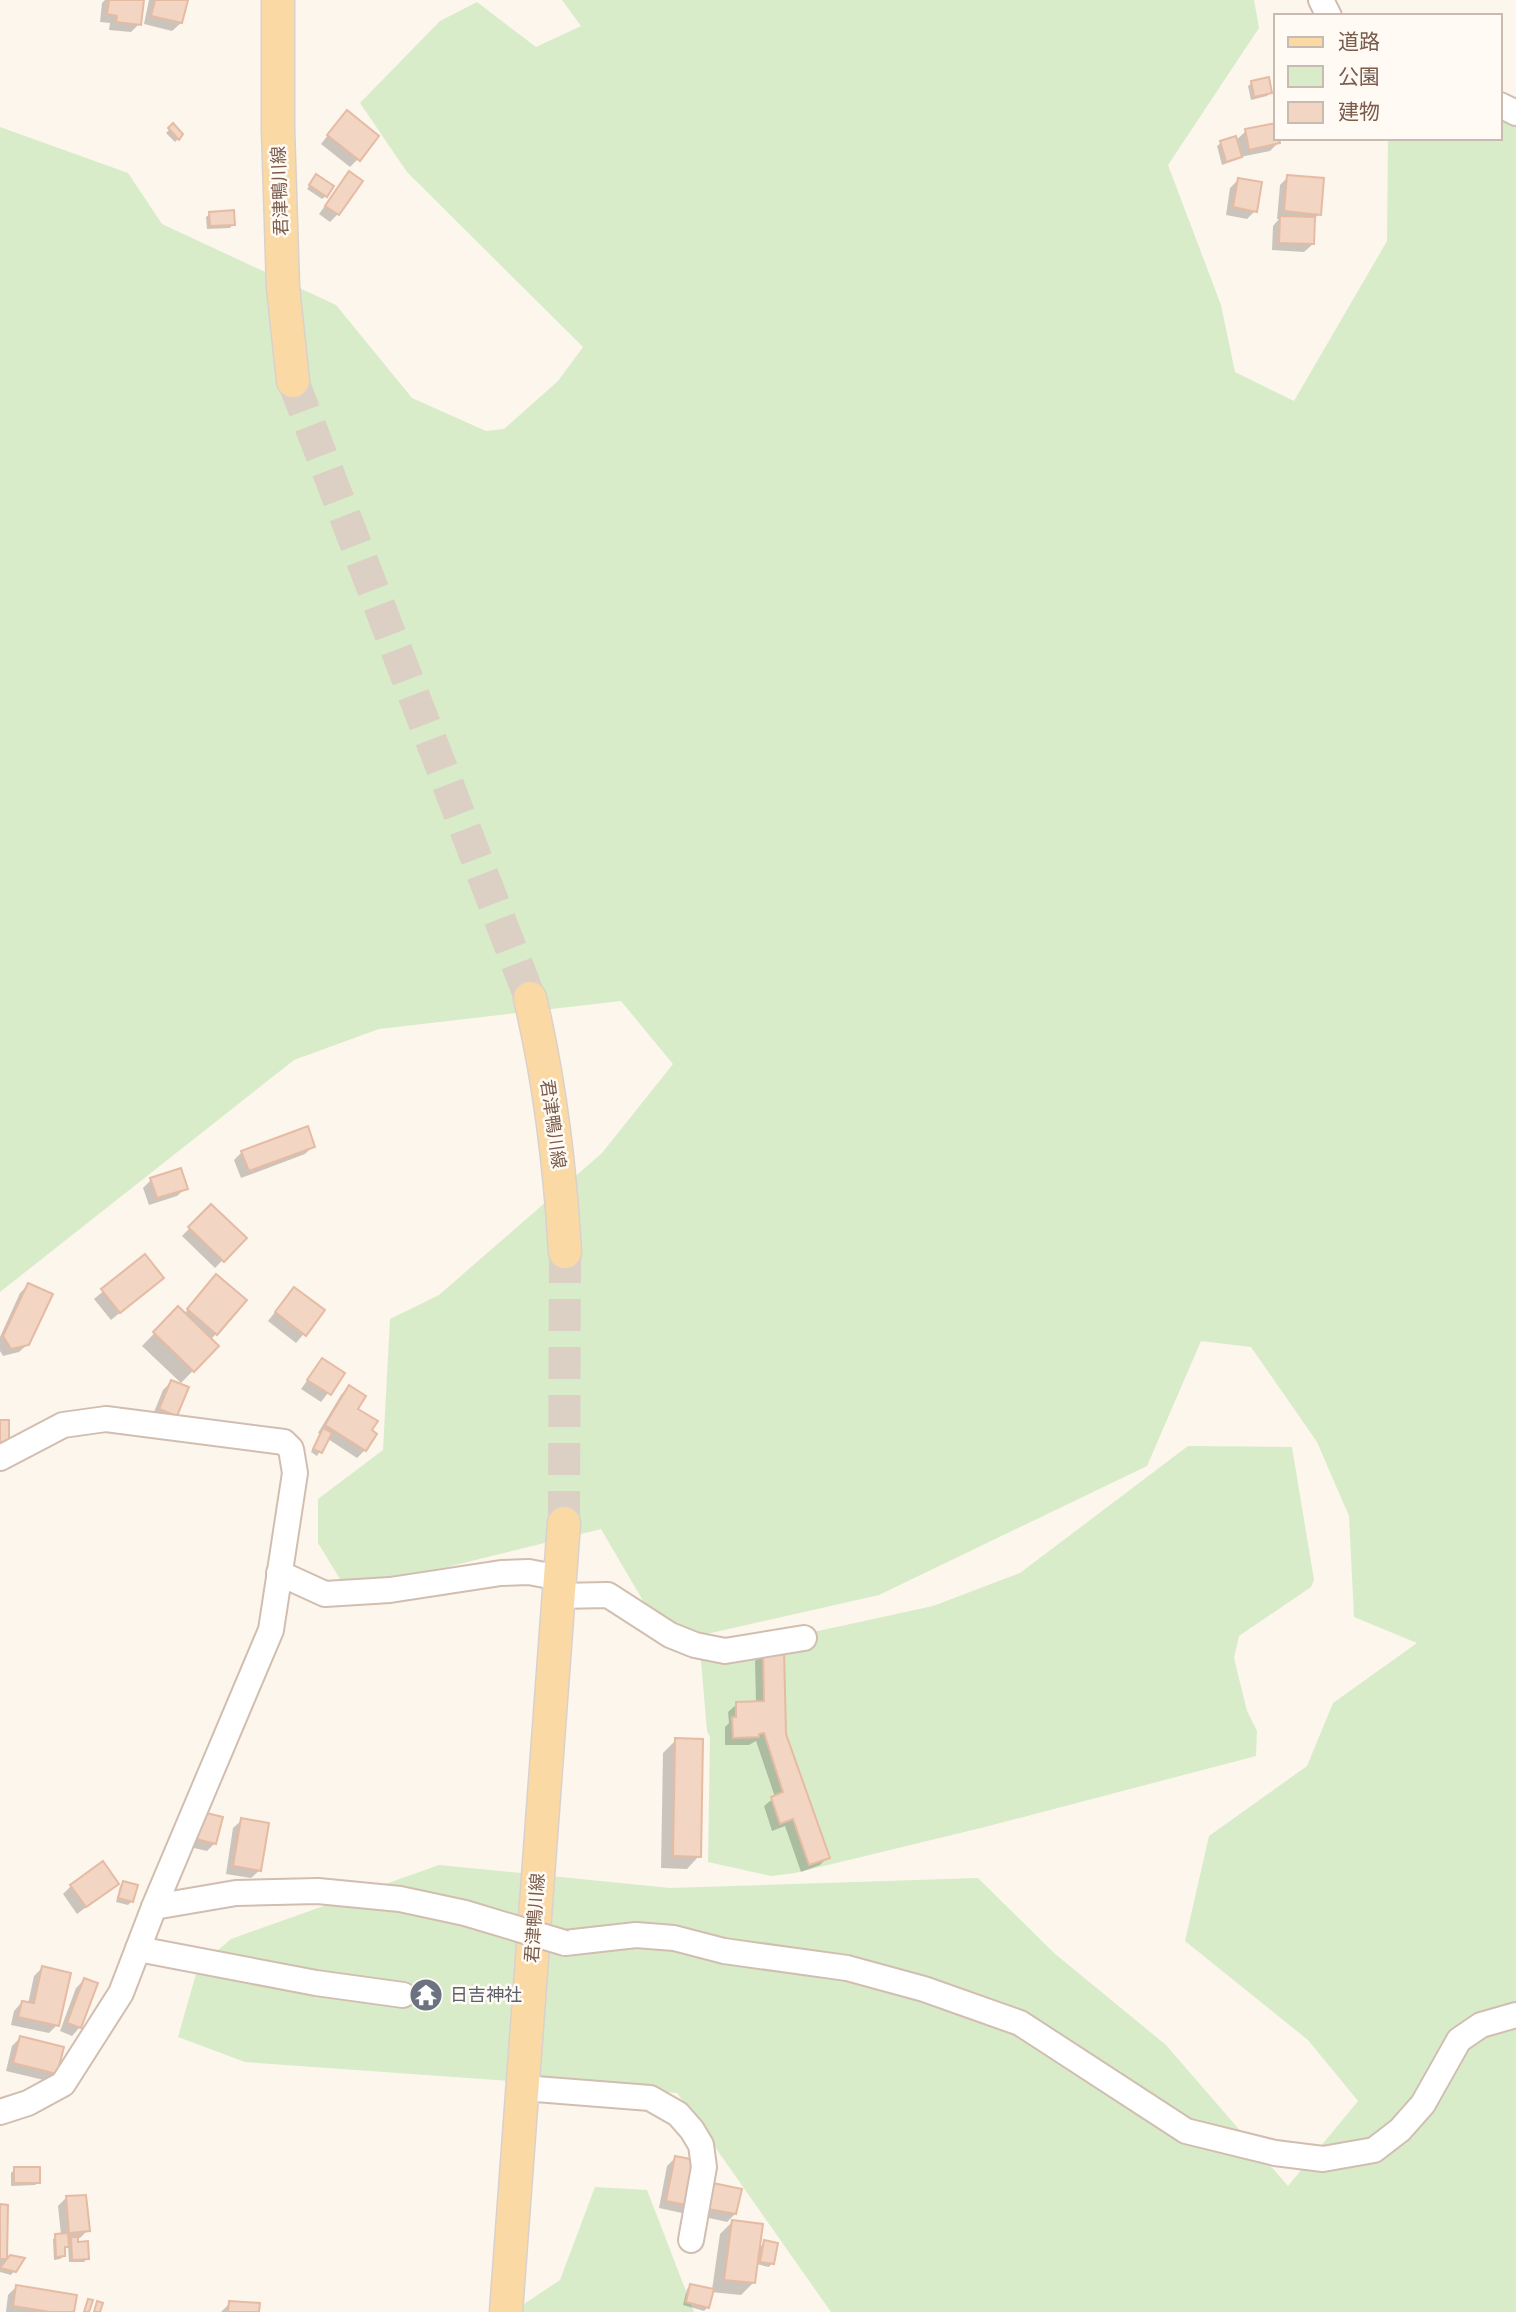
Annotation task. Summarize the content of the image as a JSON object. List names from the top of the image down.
{
  "streets": {
    "main road": ["君津鴨川線"]
  },
  "places": {
    "temple": ["日吉神社"]
  },
  "legend": ["道路", "公園", "建物"]
}
